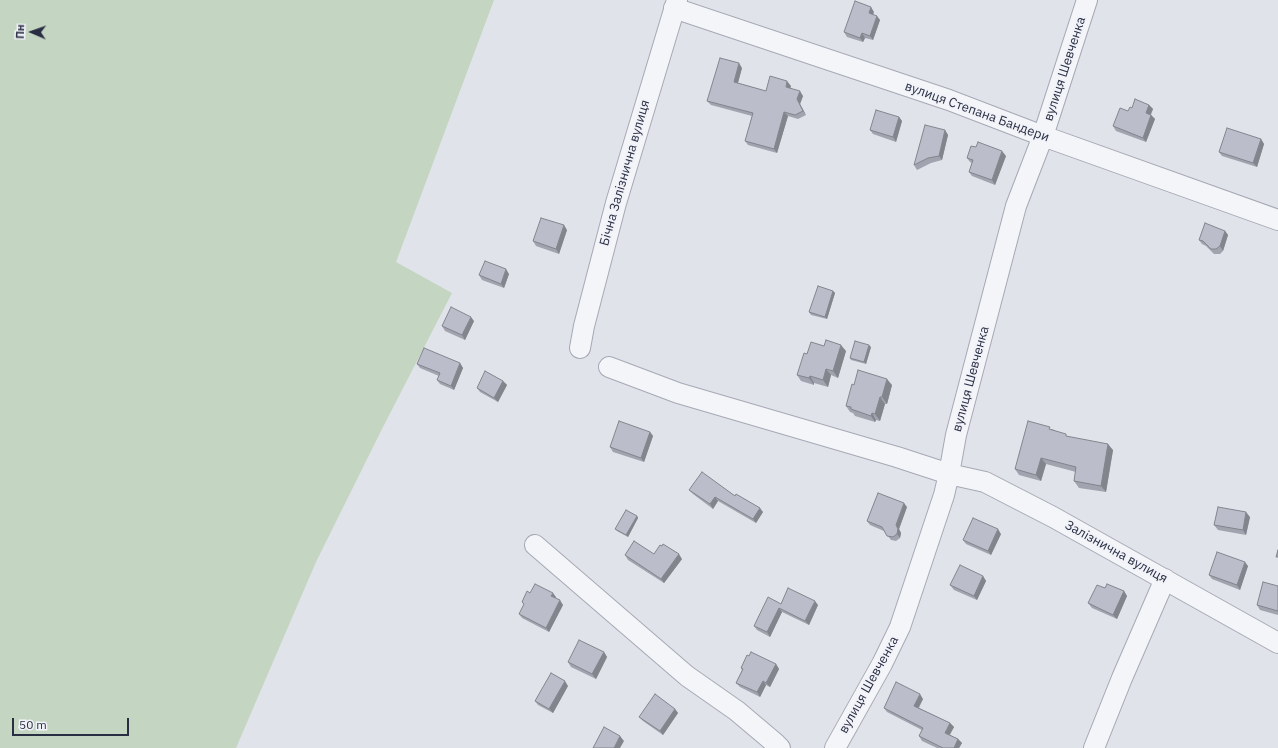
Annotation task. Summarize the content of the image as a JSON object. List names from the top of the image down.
{
  "streets": {
    "street": [
      "вулиця Шевченка",
      "вулиця Степана Бандери",
      "Бічна Залізнична вулиця",
      "Залізнична вулиця"
    ]
  },
  "crossings": [
    ["вулиця Шевченка", "вулиця Степана Бандери"],
    ["вулиця Шевченка", "Залізнична вулиця"],
    ["вулиця Степана Бандери", "Бічна Залізнична вулиця"]
  ],
  "scale_bar": "50 m",
  "north": "left"
}
